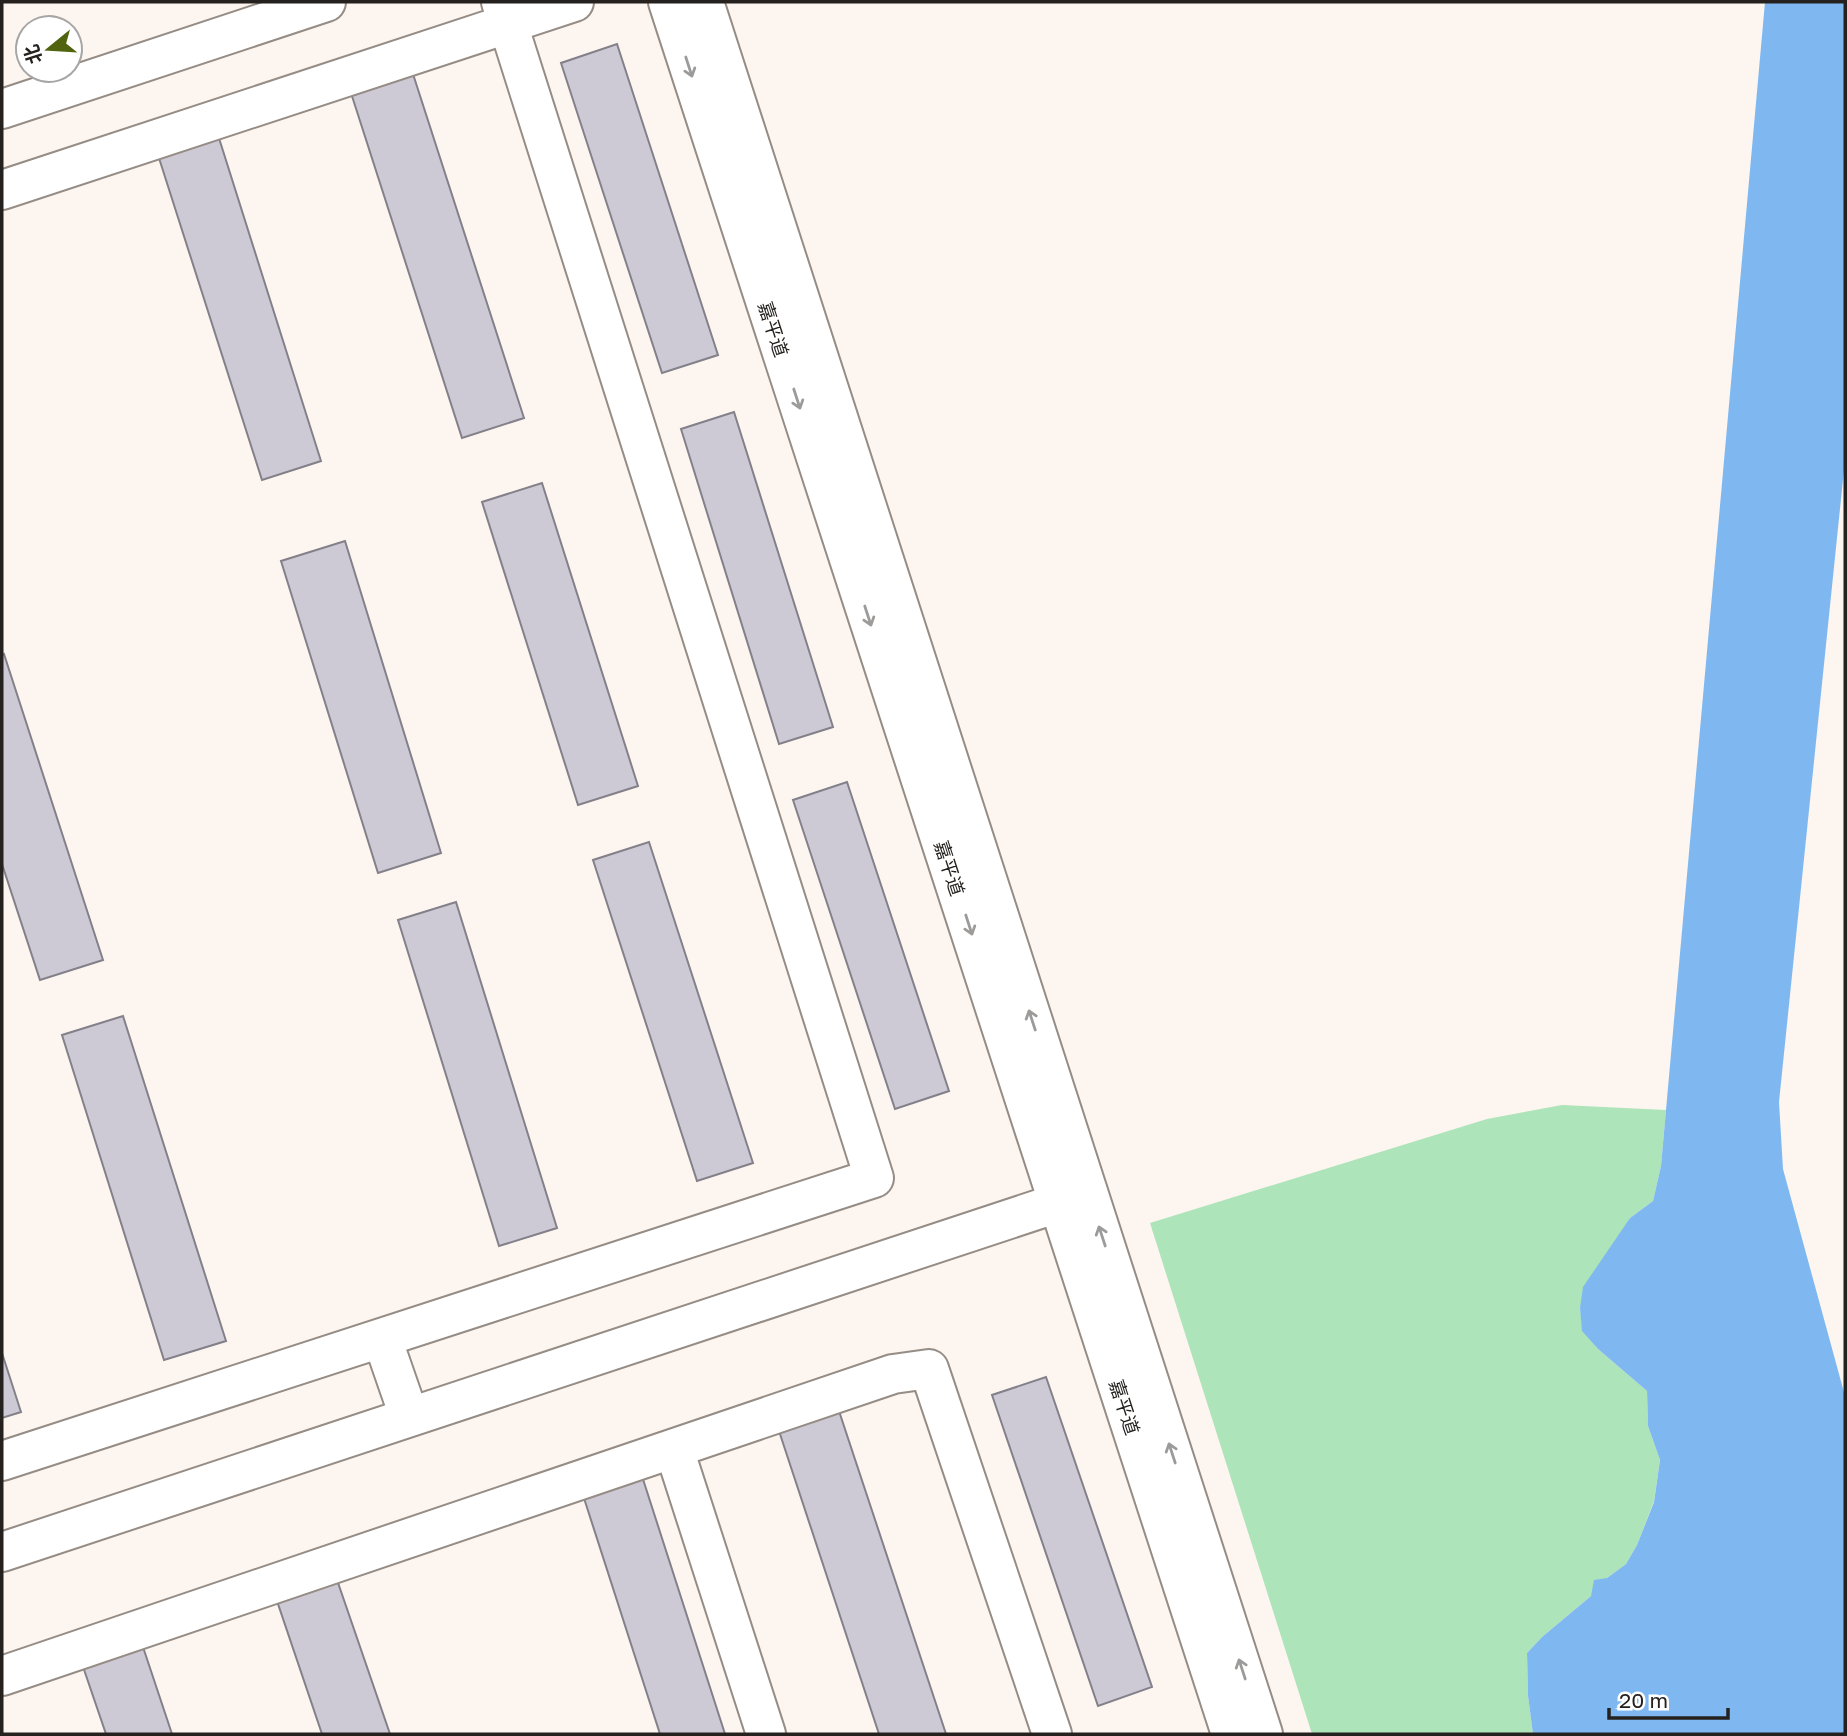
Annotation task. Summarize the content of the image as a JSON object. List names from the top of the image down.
{
  "streets": {
    "street": ["嘉平道"]
  },
  "scale_bar": "20 m",
  "north": "left"
}
